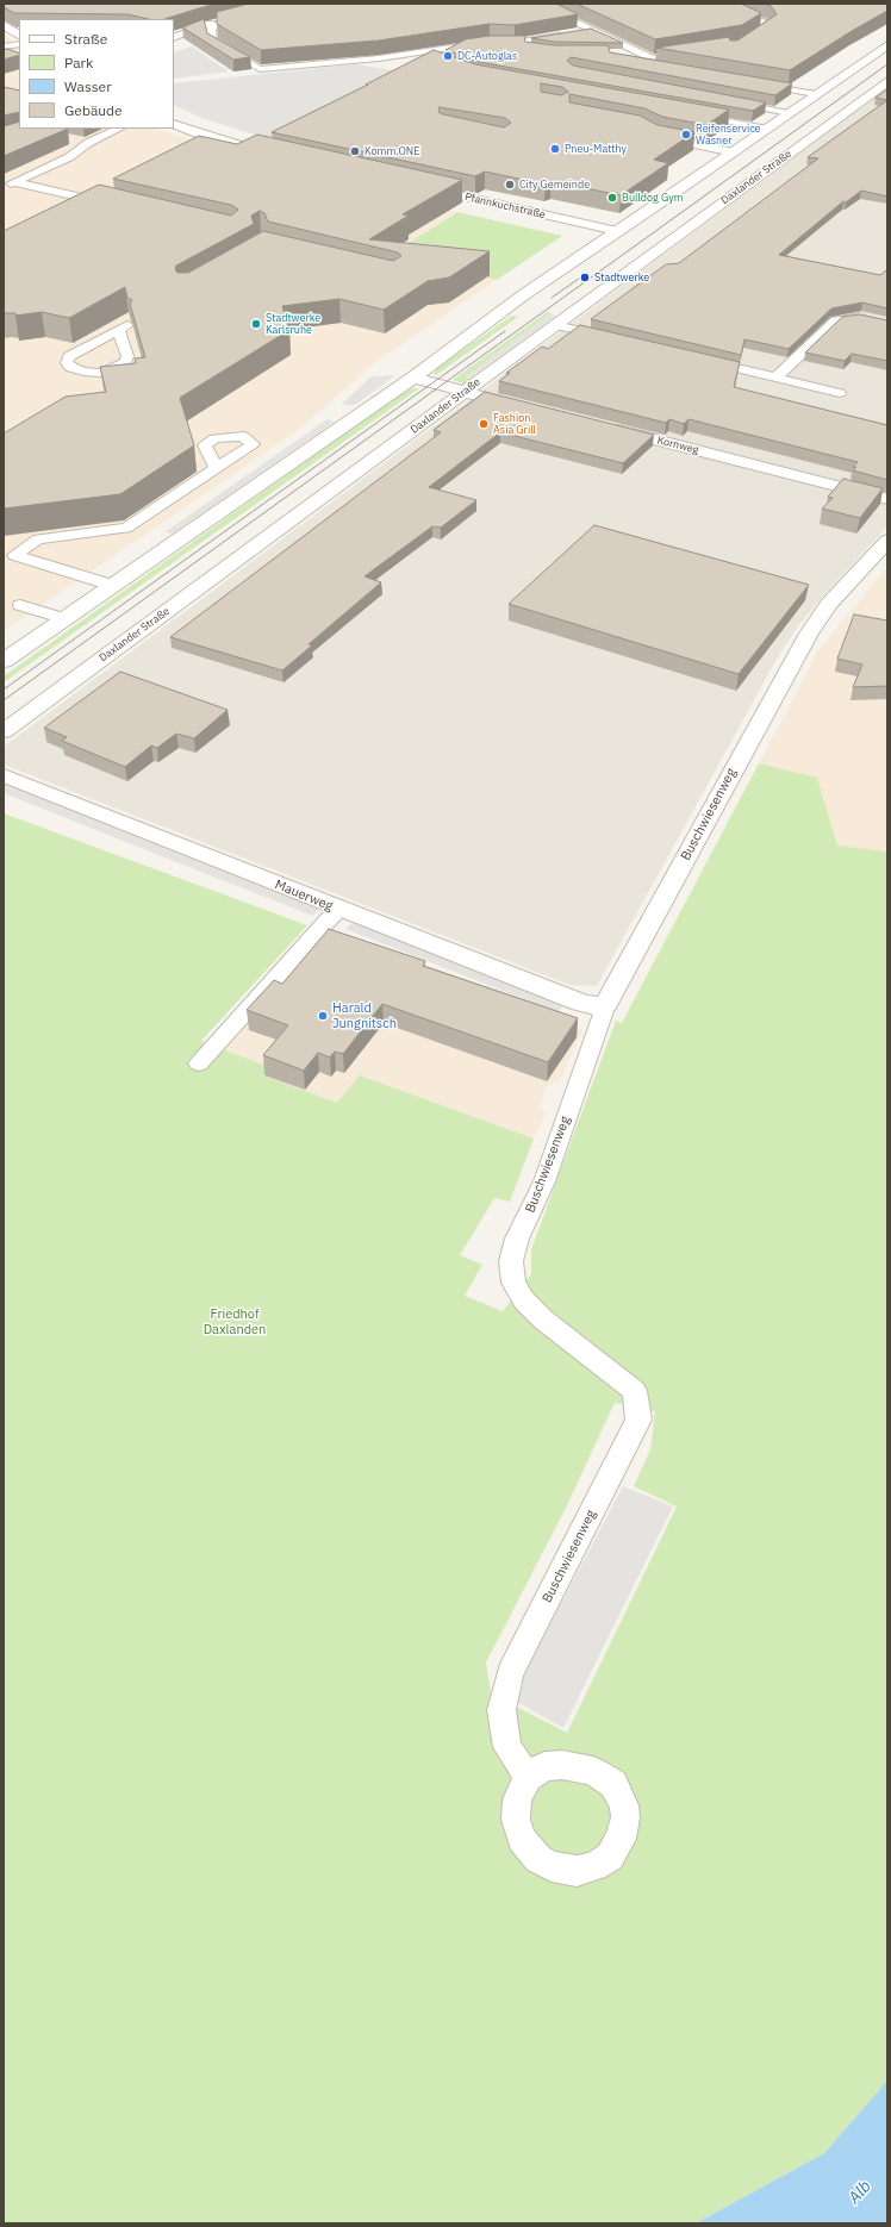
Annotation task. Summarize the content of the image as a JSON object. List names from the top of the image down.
{
  "streets": {
    "street": [
      "Daxlander Straße",
      "Pfannkuchstraße",
      "Kornweg",
      "Buschwiesenweg",
      "Mauerweg"
    ]
  },
  "crossings": [
    ["Buschwiesenweg", "Mauerweg"]
  ],
  "water": ["Alb"],
  "parks": ["Friedhof Daxlanden"],
  "places": [
    "DC-Autoglas",
    "Reifenservice Wasner",
    "Pneu-Matthy",
    "Komm.ONE",
    "City Gemeinde",
    "Bulldog Gym",
    "Stadtwerke",
    "Stadtwerke Karlsruhe",
    "Fashion Asia Grill",
    "Harald Jungnitsch"
  ],
  "legend": [
    "Straße",
    "Park",
    "Wasser",
    "Gebäude"
  ]
}
